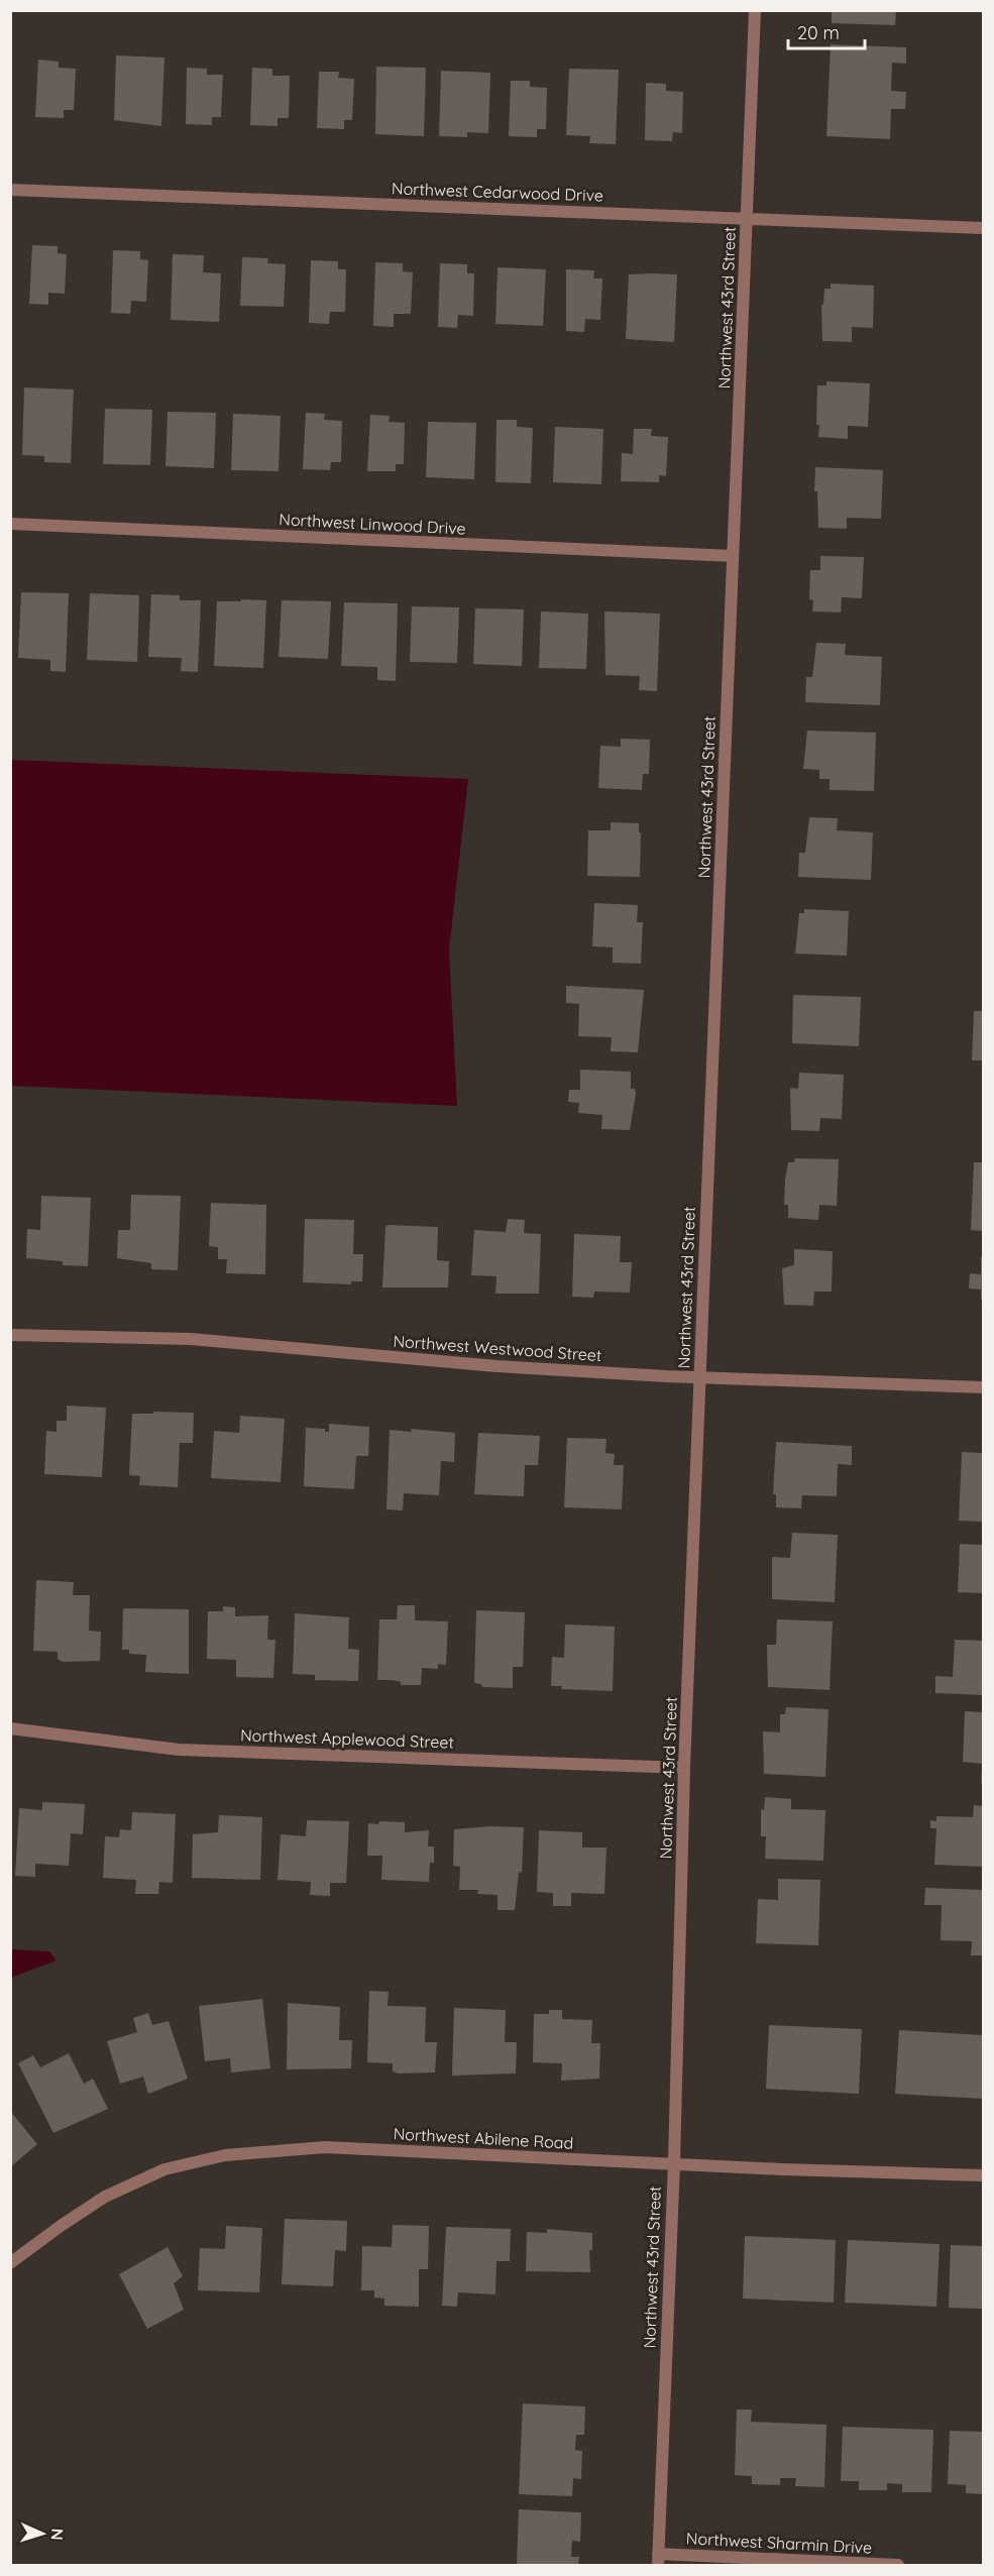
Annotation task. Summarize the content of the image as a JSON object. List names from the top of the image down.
{
  "streets": {
    "street": [
      "Northwest Cedarwood Drive",
      "Northwest 43rd Street",
      "Northwest Linwood Drive",
      "Northwest Westwood Street",
      "Northwest Applewood Street",
      "Northwest Abilene Road",
      "Northwest Sharmin Drive"
    ]
  },
  "crossings": [
    ["Northwest Cedarwood Drive", "Northwest 43rd Street"],
    ["Northwest 43rd Street", "Northwest Linwood Drive"],
    ["Northwest 43rd Street", "Northwest Westwood Street"],
    ["Northwest 43rd Street", "Northwest Applewood Street"],
    ["Northwest 43rd Street", "Northwest Abilene Road"],
    ["Northwest 43rd Street", "Northwest Sharmin Drive"]
  ],
  "scale_bar": "20 m",
  "north": "right"
}
